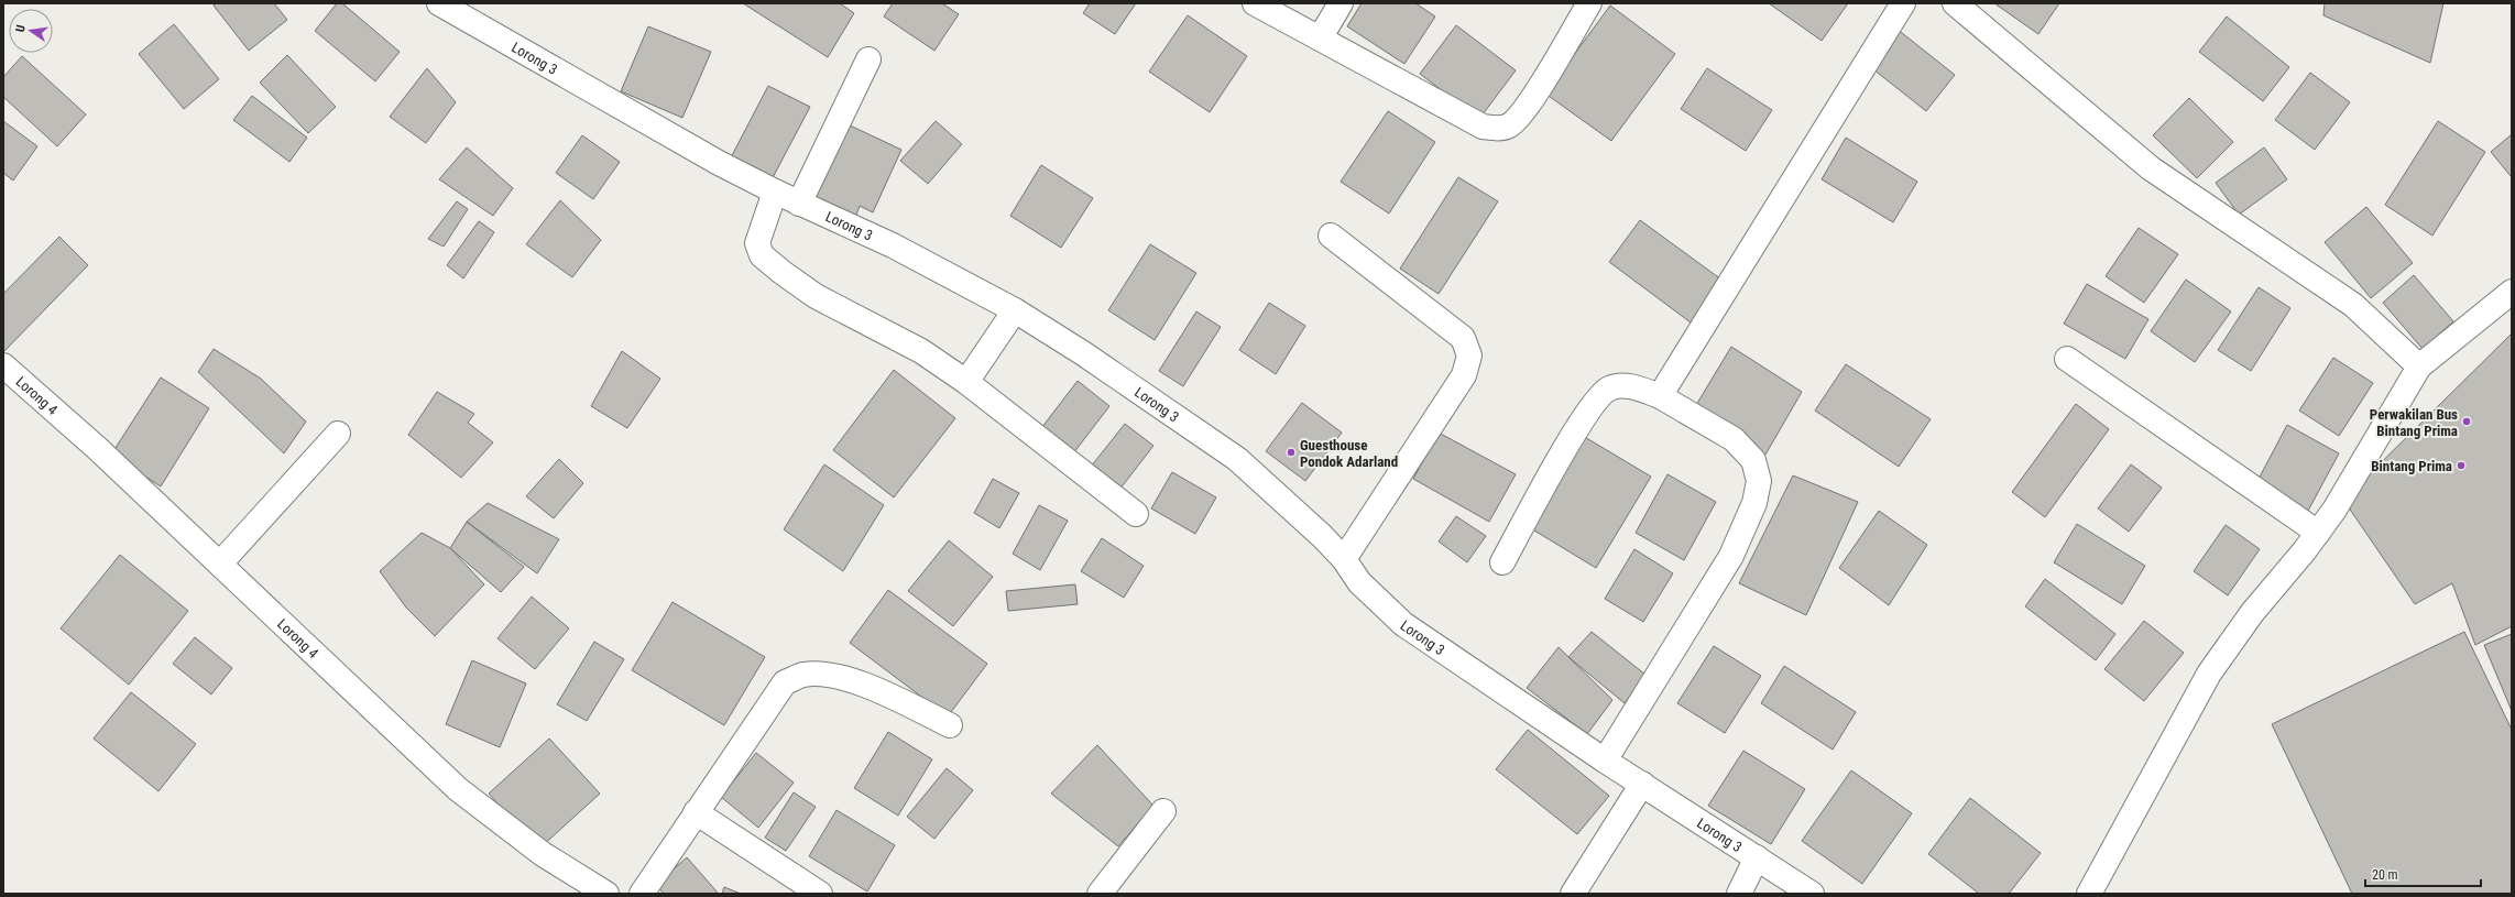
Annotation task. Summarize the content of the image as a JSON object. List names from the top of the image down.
{
  "streets": {
    "street": ["Lorong 3", "Lorong 4"]
  },
  "places": ["Perwakilan Bus Bintang Prima", "Guesthouse Pondok Adarland", "Bintang Prima"],
  "scale_bar": "20 m",
  "north": "left"
}
